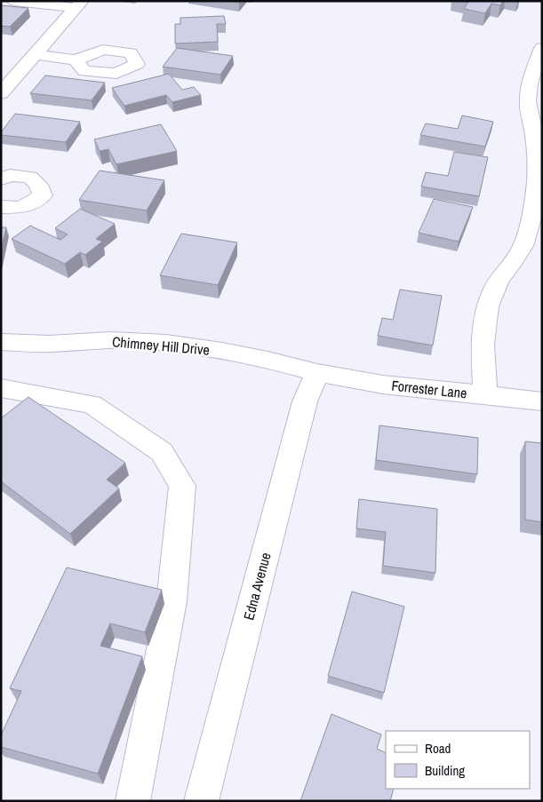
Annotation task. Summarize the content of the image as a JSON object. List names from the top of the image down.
{
  "streets": {
    "street": ["Chimney Hill Drive", "Forrester Lane", "Edna Avenue"]
  },
  "crossings": [
    ["Chimney Hill Drive", "Forrester Lane"],
    ["Chimney Hill Drive", "Edna Avenue"],
    ["Forrester Lane", "Edna Avenue"]
  ],
  "legend": ["Road", "Building"]
}
